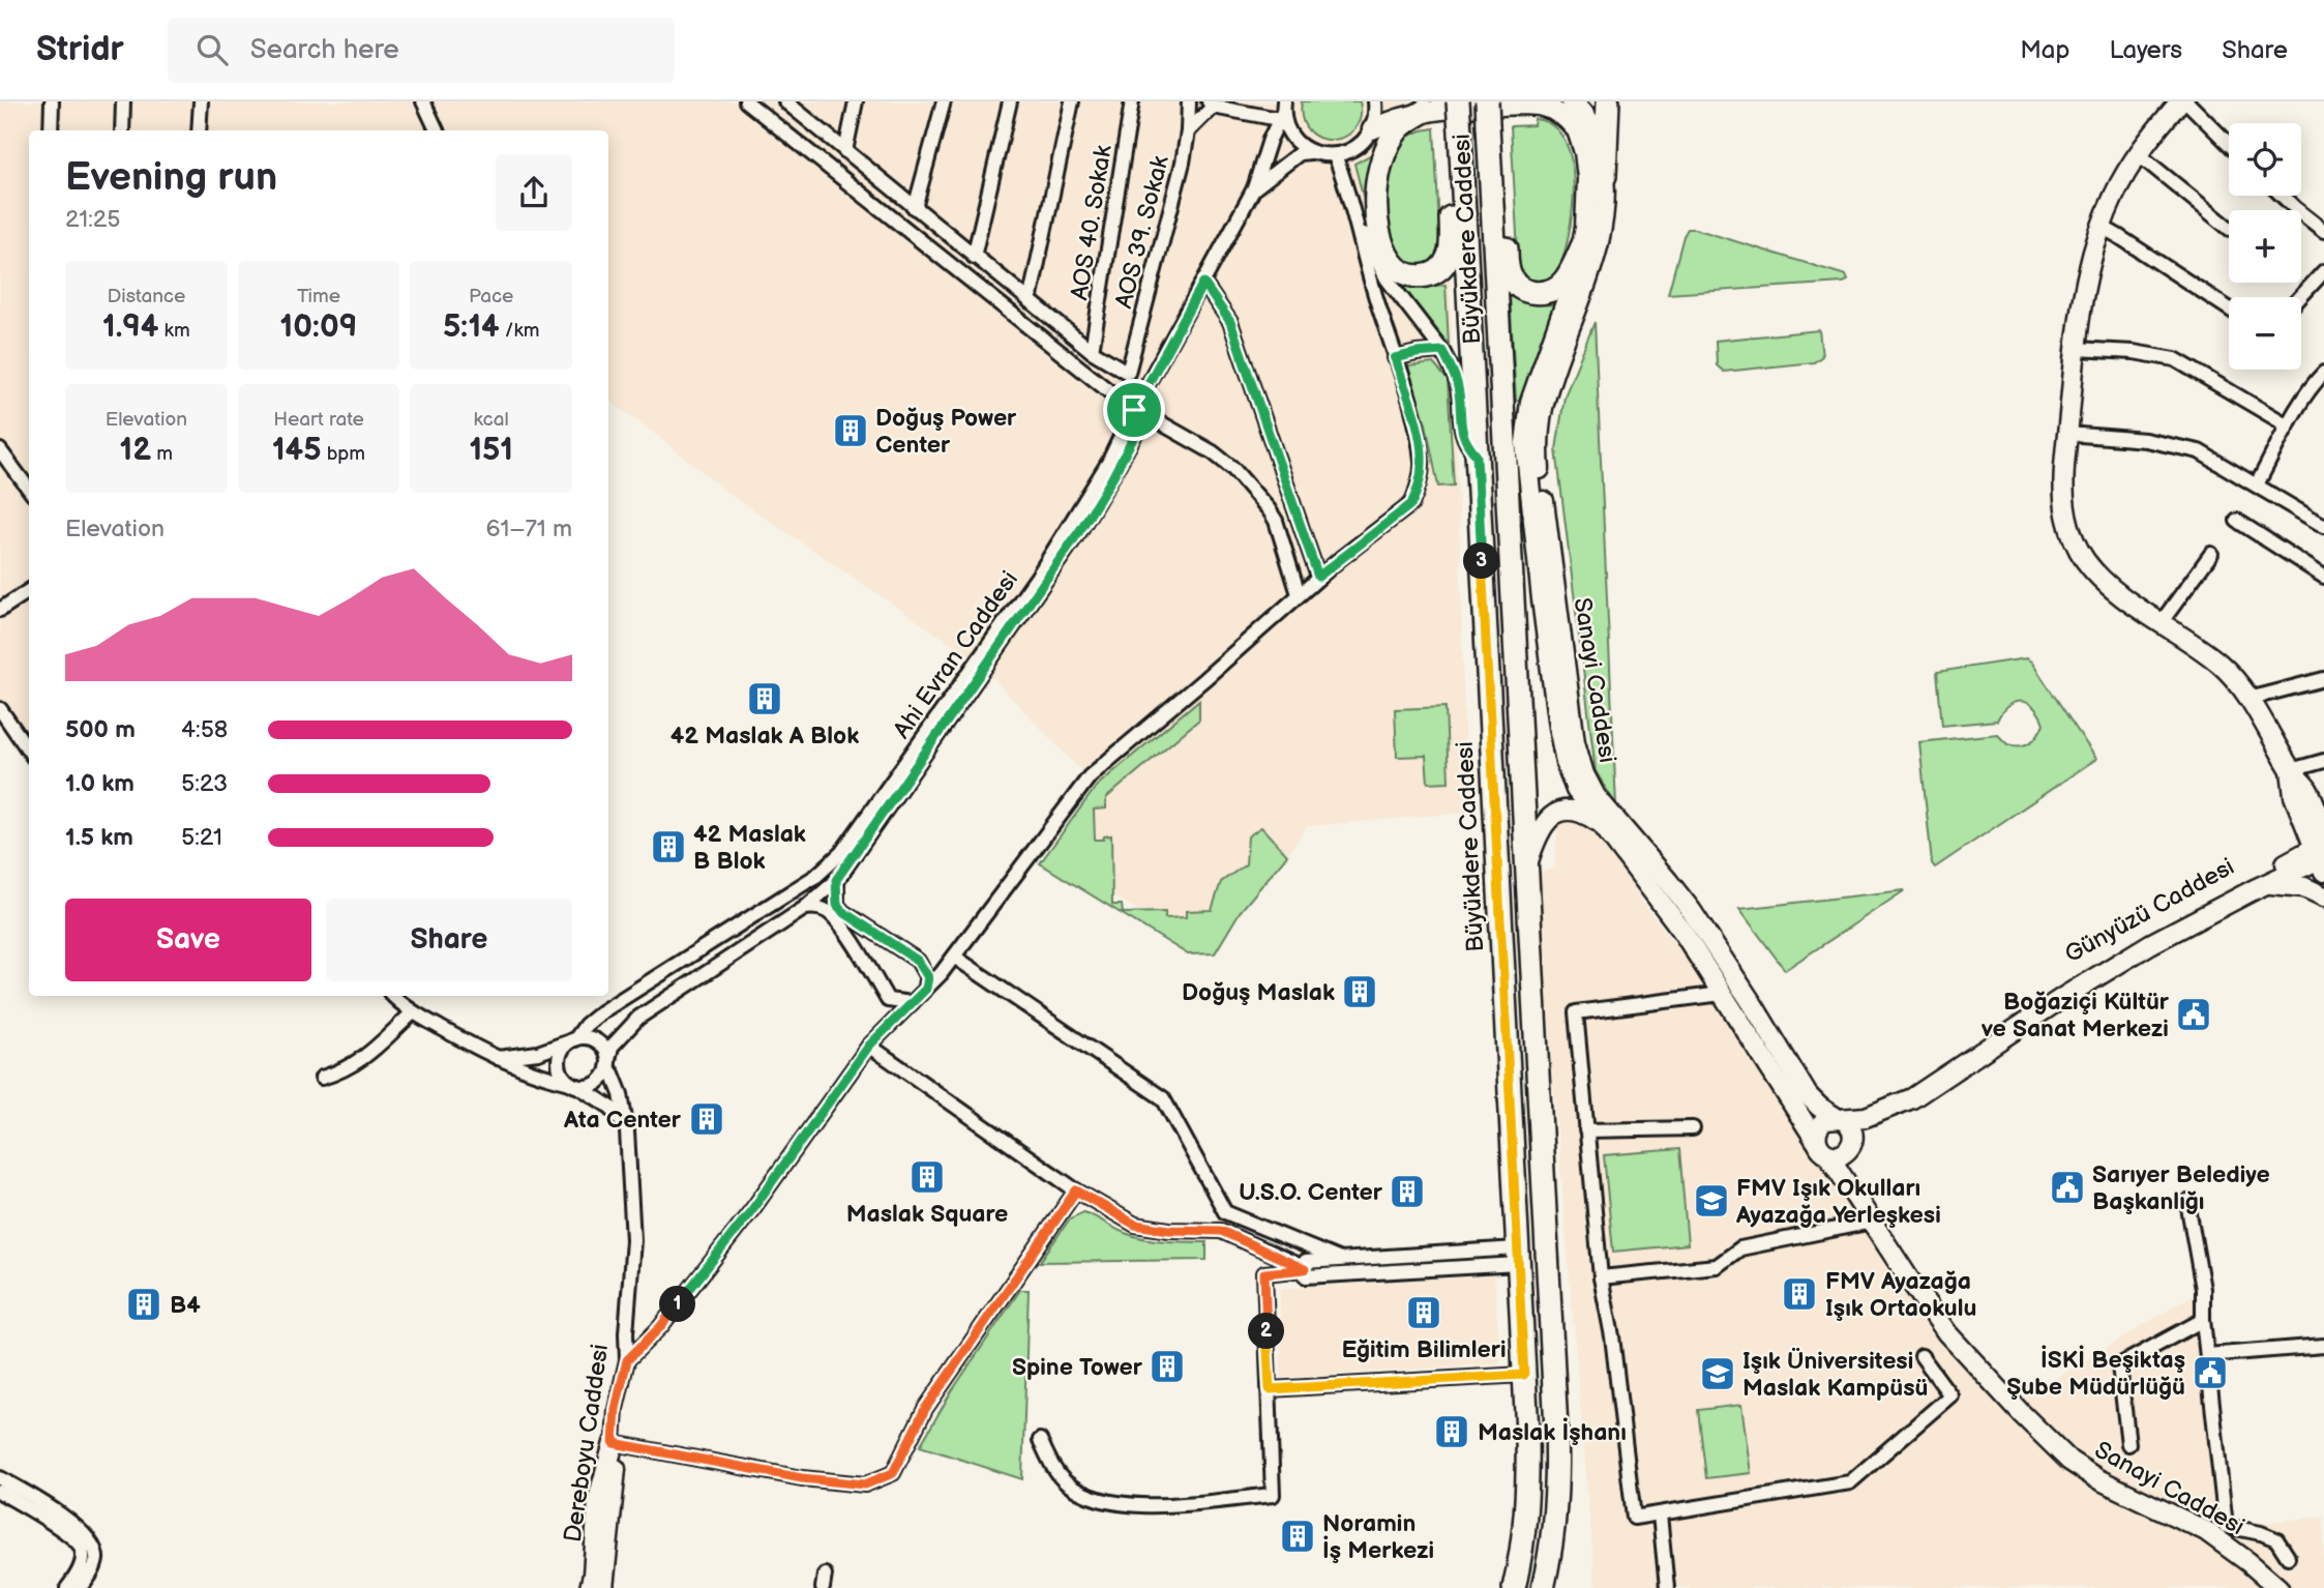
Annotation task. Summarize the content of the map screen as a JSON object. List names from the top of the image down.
{
  "streets": {
    "main road": ["Büyükdere Caddesi"],
    "street": [
      "AOS 40. Sokak",
      "AOS 39. Sokak",
      "Ahi Evran Caddesi",
      "Sanayi Caddesi",
      "Günyüzü Caddesi",
      "Dereboyu Caddesi"
    ]
  },
  "crossings": [
    ["AOS 40. Sokak", "AOS 39. Sokak"],
    ["Ahi Evran Caddesi", "Dereboyu Caddesi"]
  ],
  "places": {
    "building": [
      "Doğuş Power Center",
      "42 Maslak A Blok",
      "42 Maslak B Blok",
      "Doğuş Maslak",
      "Ata Center",
      "Maslak Square",
      "U.S.O. Center",
      "FMV Ayazağa Işık Ortaokulu",
      "B4",
      "Eğitim Bilimleri",
      "Spine Tower",
      "Maslak İşhanı",
      "Noramin İş Merkezi"
    ],
    "public building": ["Boğaziçi Kültür ve Sanat Merkezi", "Sarıyer Belediye Başkanlığı", "İSKİ Beşiktaş Şube Müdürlüğü"],
    "school or university": ["FMV Işık Okulları Ayazağa Yerleşkesi", "Işık Üniversitesi Maslak Kampüsü"]
  },
  "page": {
    "header": "Stridr",
    "search": "Search here",
    "nav": ["Map", "Layers", "Share"],
    "map_buttons": ["+", "−"],
    "heading": ["Evening run", "21:25"],
    "stats": [
      ["Distance", "1.94 km"],
      ["Time", "10:09"],
      ["Pace", "5:14 /km"],
      ["Elevation", "12 m"],
      ["Heart rate", "145 bpm"],
      ["kcal", "151"]
    ],
    "chart": ["Elevation", "61–71 m"],
    "pins": ["3", "1", "2"],
    "list": [
      {
        "name": "500 m",
        "note": "4:58"
      },
      {
        "name": "1.0 km",
        "note": "5:23"
      },
      {
        "name": "1.5 km",
        "note": "5:21"
      }
    ],
    "buttons": ["Save", "Share"]
  }
}
